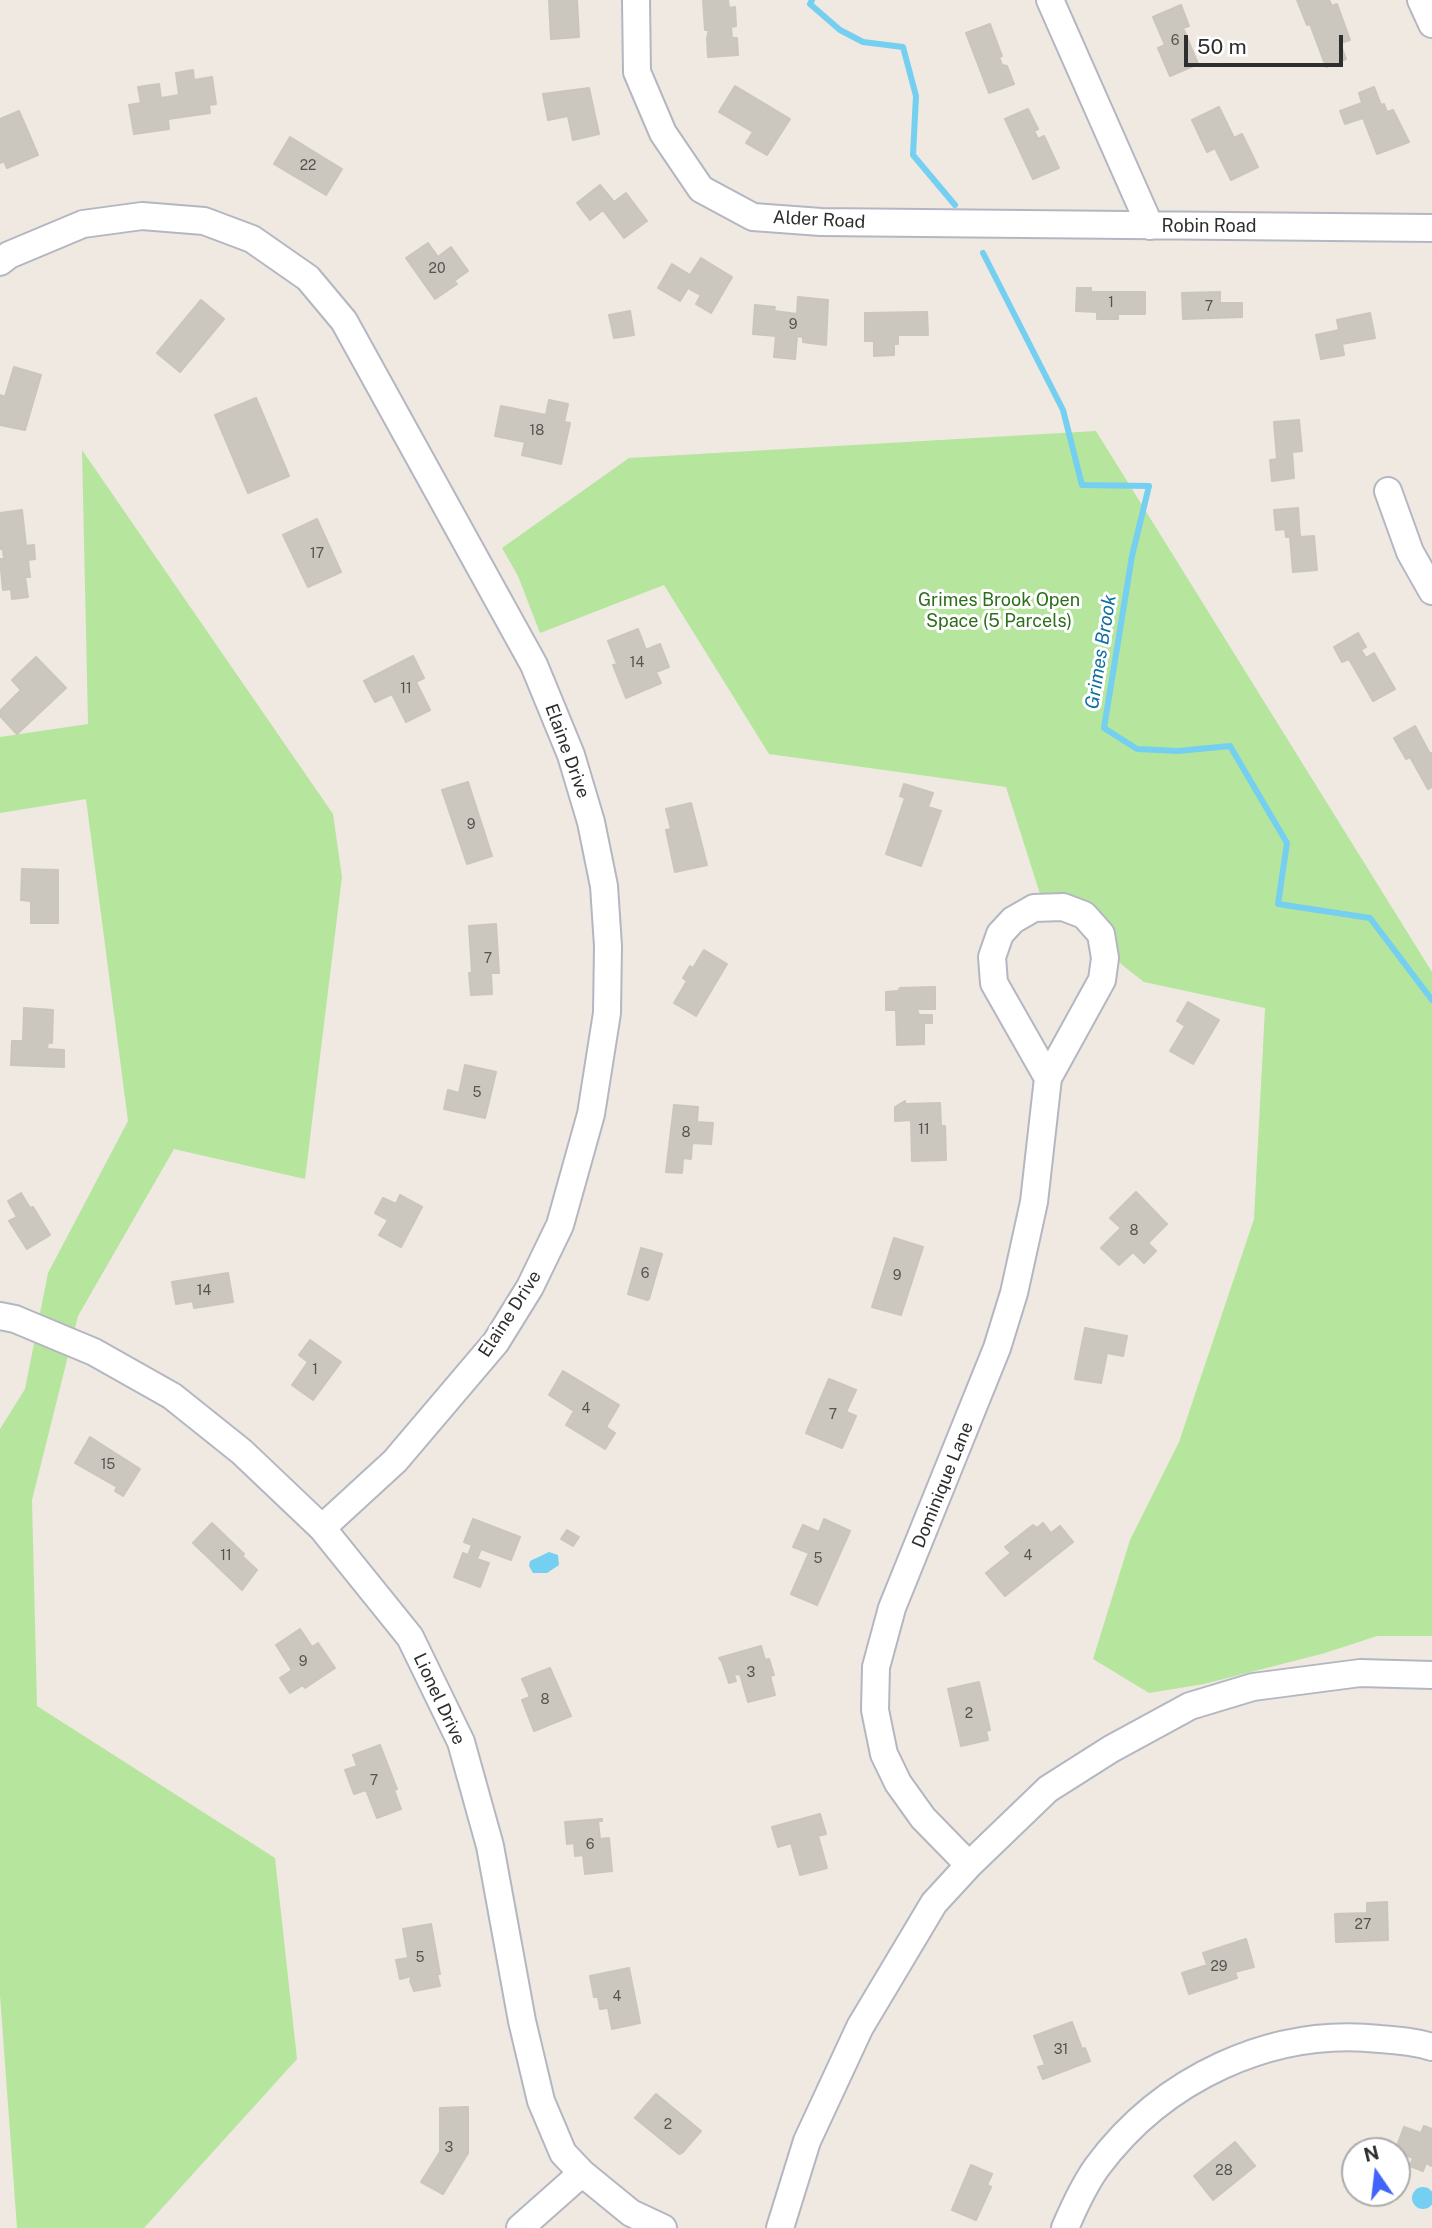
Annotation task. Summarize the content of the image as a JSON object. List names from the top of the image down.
{
  "streets": {
    "street": [
      "Alder Road",
      "Robin Road",
      "Elaine Drive",
      "Dominique Lane",
      "Lionel Drive"
    ]
  },
  "crossings": [
    ["Alder Road", "Robin Road"],
    ["Elaine Drive", "Lionel Drive"]
  ],
  "water": ["Grimes Brook"],
  "parks": ["Grimes Brook Open Space (5 Parcels)"],
  "house_numbers": [
    "6",
    "22",
    "20",
    "1",
    "7",
    "9",
    "18",
    "17",
    "14",
    "11",
    "9",
    "7",
    "5",
    "11",
    "8",
    "8",
    "6",
    "9",
    "14",
    "1",
    "4",
    "7",
    "15",
    "11",
    "4",
    "5",
    "9",
    "3",
    "8",
    "2",
    "7",
    "6",
    "27",
    "5",
    "29",
    "4",
    "31",
    "2",
    "3",
    "28"
  ],
  "scale_bar": "50 m",
  "north": "top"
}
